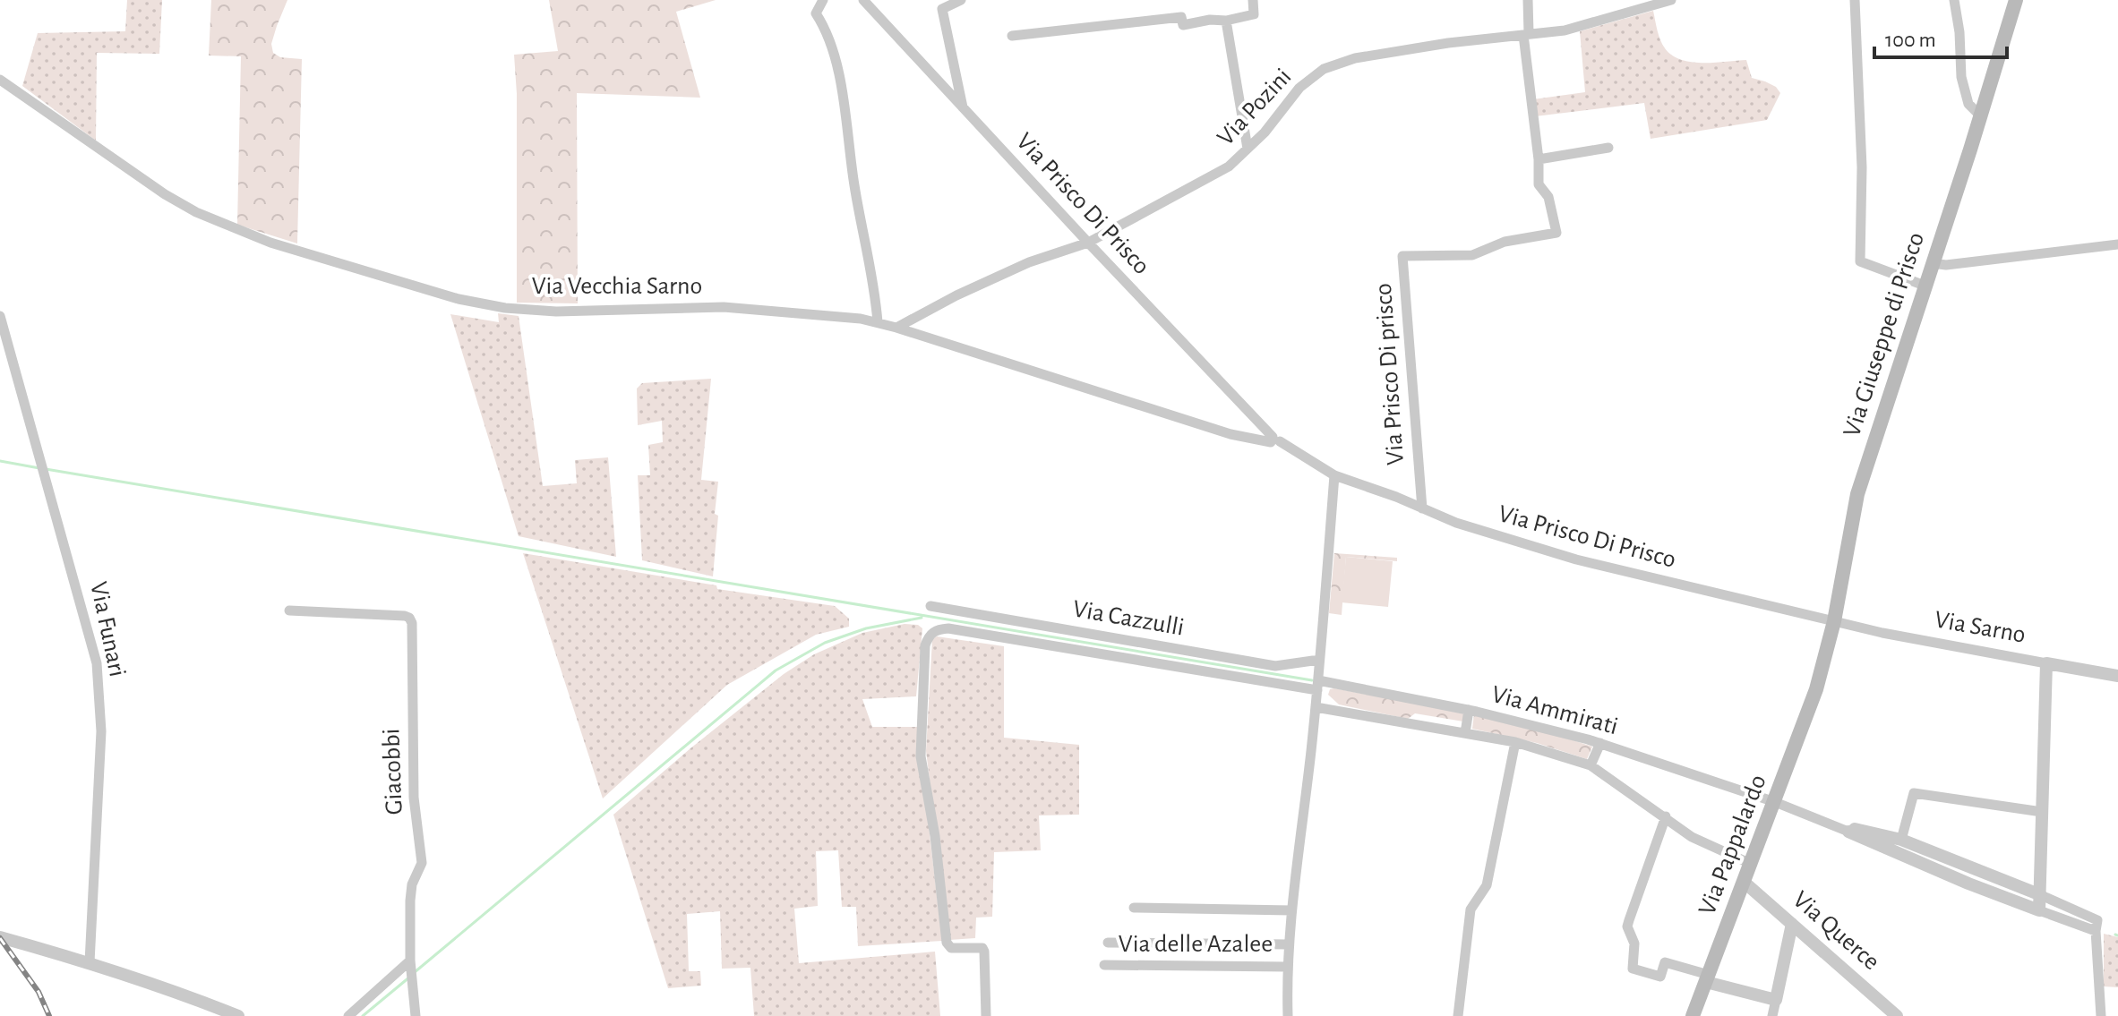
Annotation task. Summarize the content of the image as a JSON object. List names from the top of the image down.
{
  "streets": {
    "main road": ["Via Giuseppe di Prisco", "Via Pappalardo"],
    "street": [
      "Via Pozini",
      "Via Prisco Di Prisco",
      "Via Vecchia Sarno",
      "Via Prisco Di prisco",
      "Via Cazzulli",
      "Via Sarno",
      "Via Funari",
      "Via Ammirati",
      "Giacobbi",
      "Via Querce",
      "Via delle Azalee"
    ]
  },
  "crossings": [
    ["Via Pozini", "Via Prisco Di Prisco"],
    ["Via Pozini", "Via Vecchia Sarno"],
    ["Via Prisco Di Prisco", "Via Vecchia Sarno"],
    ["Via Prisco Di Prisco", "Via Giuseppe di Prisco"],
    ["Via Prisco Di Prisco", "Via Prisco Di prisco"],
    ["Via Prisco Di Prisco", "Via Sarno"],
    ["Via Giuseppe di Prisco", "Via Sarno"],
    ["Via Giuseppe di Prisco", "Via Pappalardo"],
    ["Via Ammirati", "Via Pappalardo"],
    ["Via Pappalardo", "Via Querce"]
  ],
  "scale_bar": "100 m"
}
